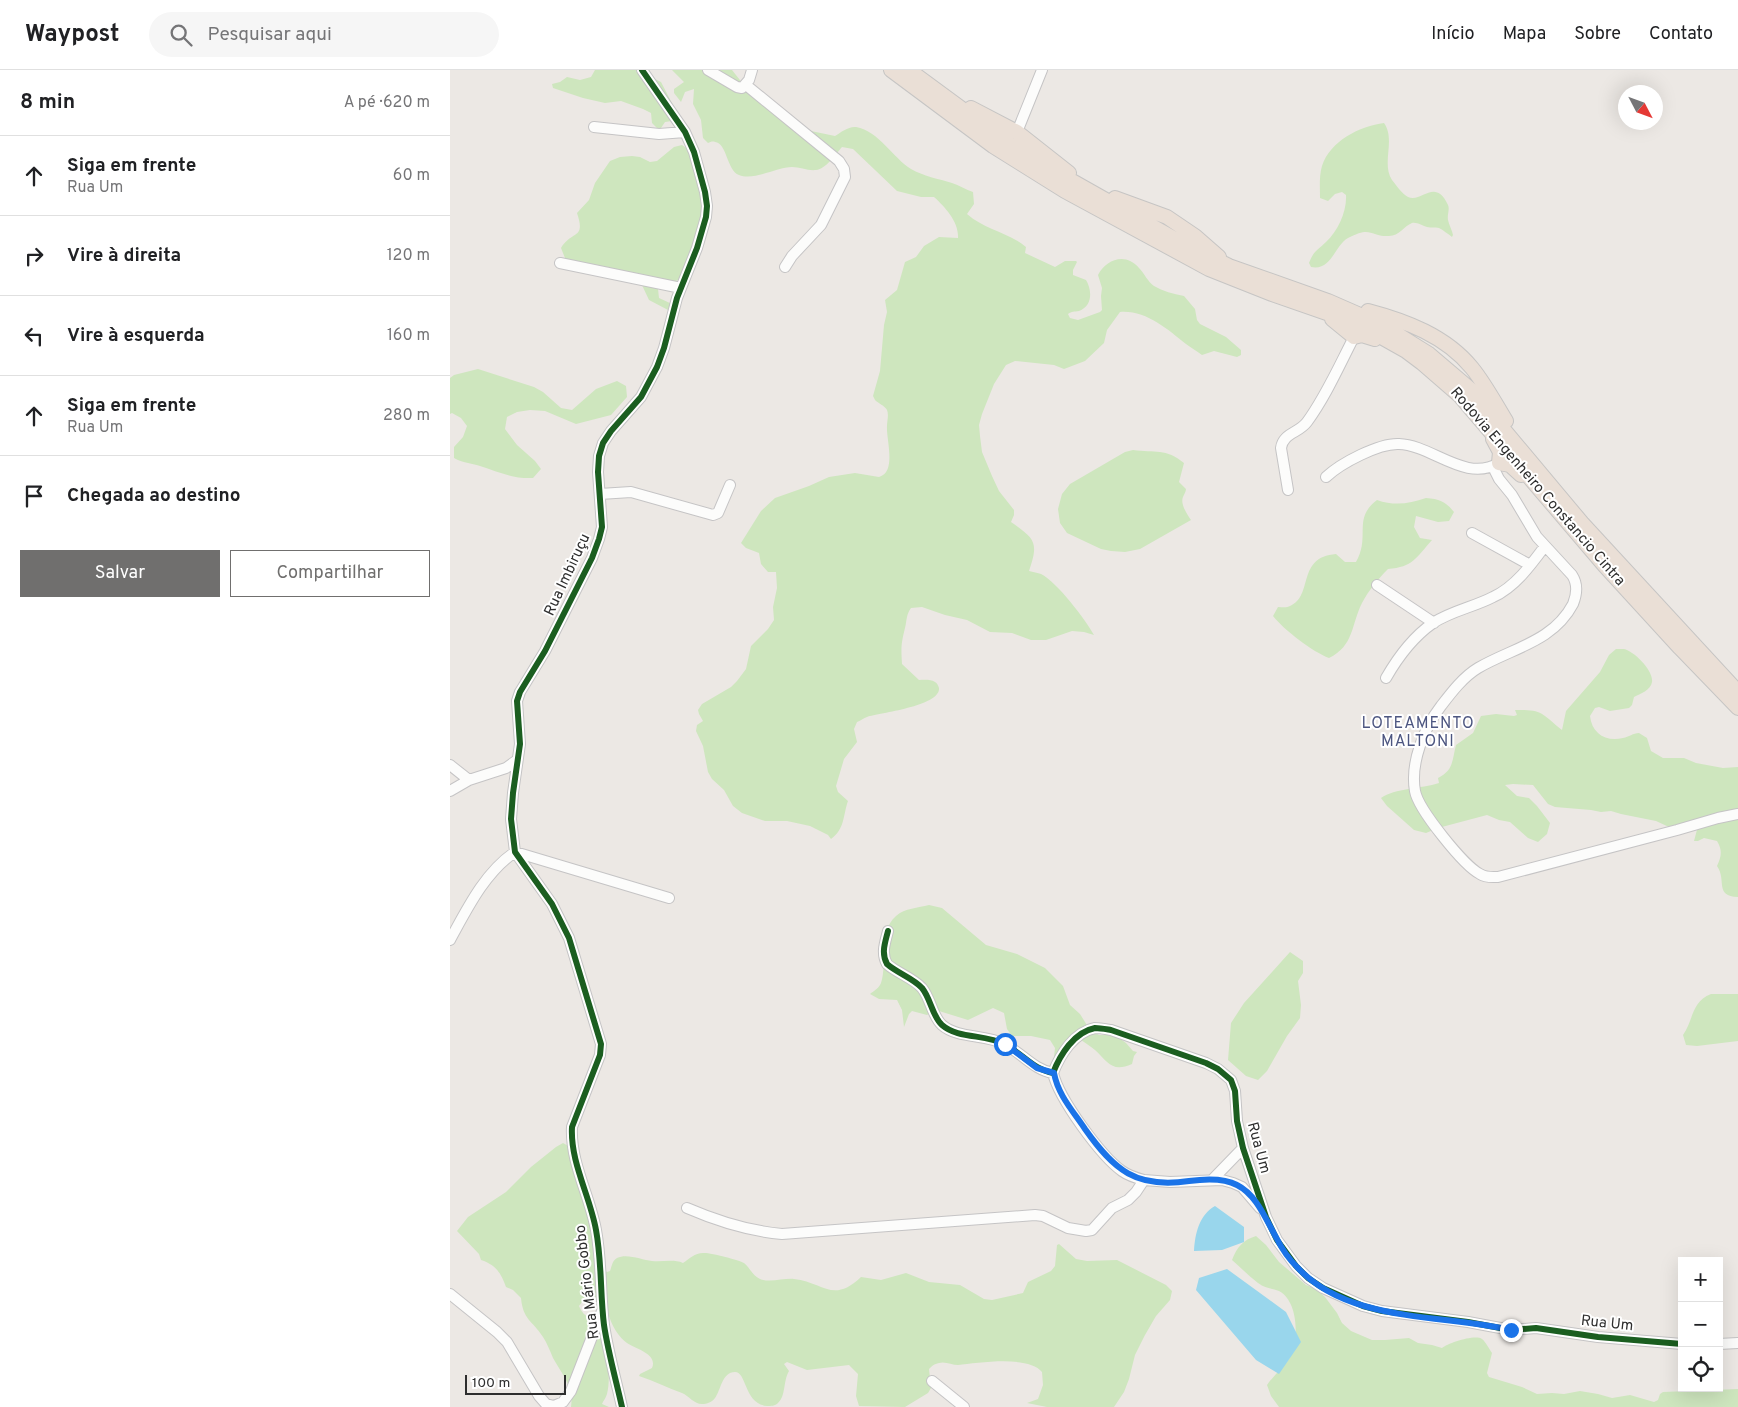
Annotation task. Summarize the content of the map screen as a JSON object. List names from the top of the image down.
{
  "streets": {
    "highway": ["Rodovia Engenheiro Constancio Cintra"],
    "street": ["Rua Imbiruçu", "Rua Um", "Rua Mário Gobbo"]
  },
  "crossings": [
    ["Rua Imbiruçu", "Rua Mário Gobbo"]
  ],
  "districts": ["LOTEAMENTO MALTONI"],
  "scale_bar": "100 m",
  "north": "bottom right",
  "page": {
    "header": "Waypost",
    "search": "Pesquisar aqui",
    "nav": [
      "Início",
      "Mapa",
      "Sobre",
      "Contato"
    ],
    "heading": ["8 min", "A pé · 620 m"],
    "list": [
      ["Siga em frente", "Rua Um", "60 m"],
      ["Vire à direita", "120 m"],
      ["Vire à esquerda", "160 m"],
      ["Siga em frente", "Rua Um", "280 m"],
      "Chegada ao destino"
    ],
    "buttons": ["Salvar", "Compartilhar"],
    "map_buttons": ["+", "−"],
    "scale": "100 m"
  }
}
